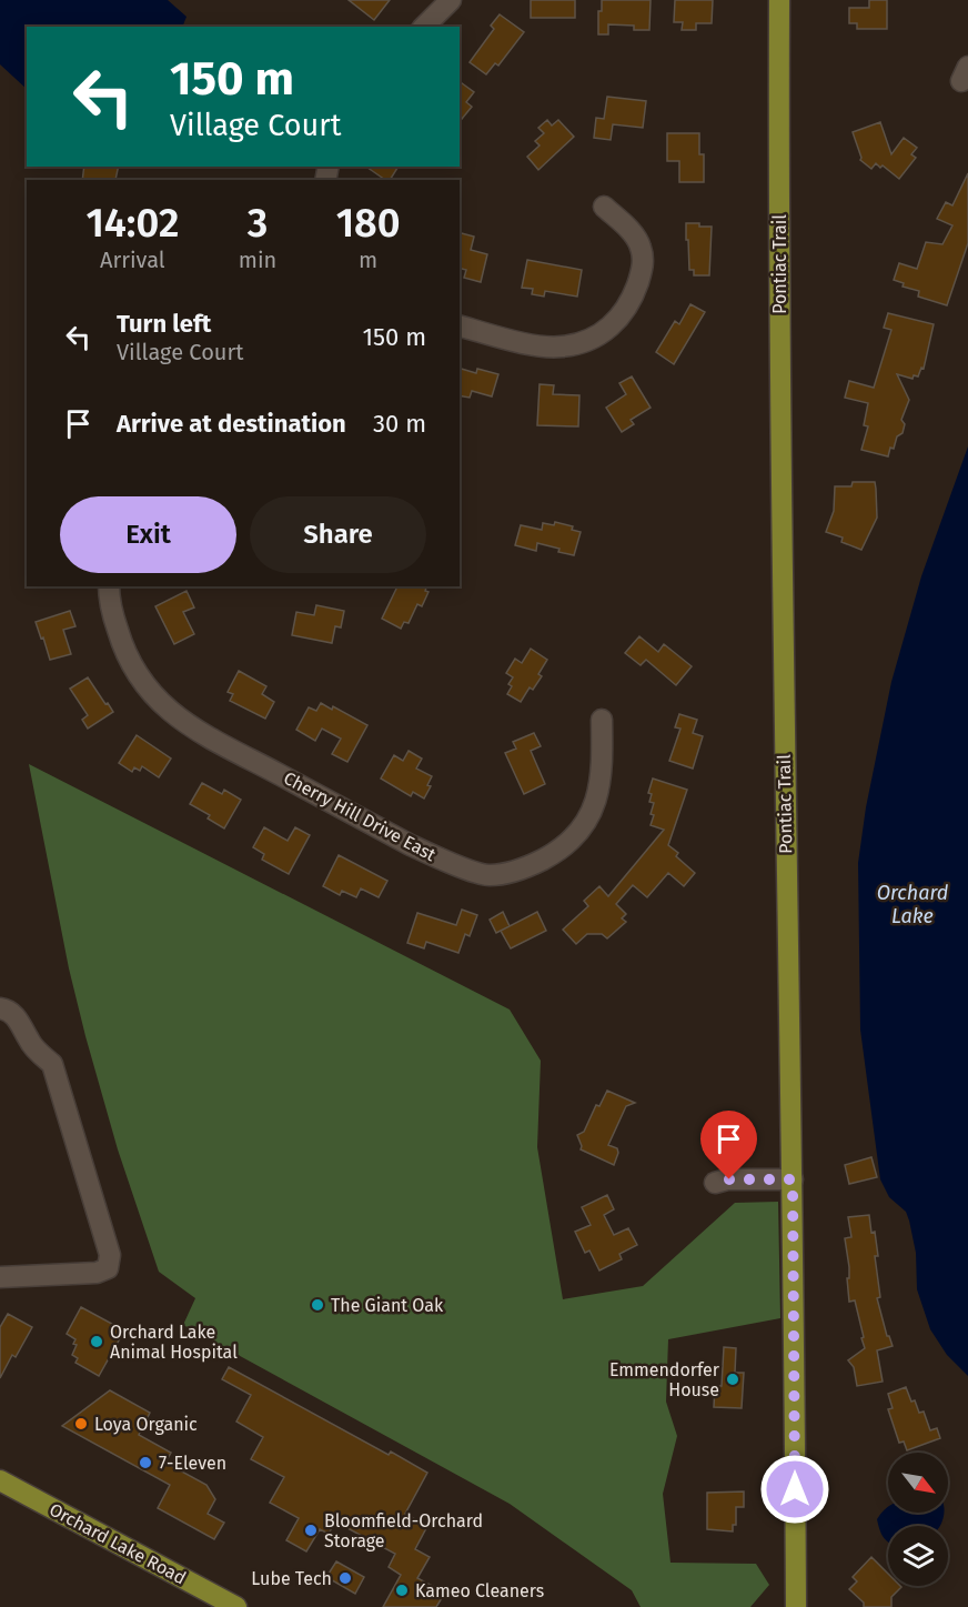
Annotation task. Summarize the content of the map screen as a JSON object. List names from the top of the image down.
{
  "streets": {
    "main road": ["Pontiac Trail", "Orchard Lake Road"],
    "street": ["Cherry Hill Drive East"]
  },
  "water": ["Orchard Lake"],
  "places": [
    "The Giant Oak",
    "Orchard Lake Animal Hospital",
    "Emmendorfer House",
    "Loya Organic",
    "7-Eleven",
    "Bloomfield-Orchard Storage",
    "Lube Tech",
    "Kameo Cleaners"
  ],
  "north": "bottom right",
  "page": {
    "turn": ["150 m", "Village Court"],
    "eta": [
      "14:02",
      "Arrival",
      "3",
      "min",
      "180",
      "m"
    ],
    "list": [
      {
        "name": "Turn left",
        "note": "Village Court",
        "value": "150 m"
      },
      {
        "name": "Arrive at destination",
        "value": "30 m"
      }
    ],
    "buttons": ["Exit", "Share"]
  }
}
